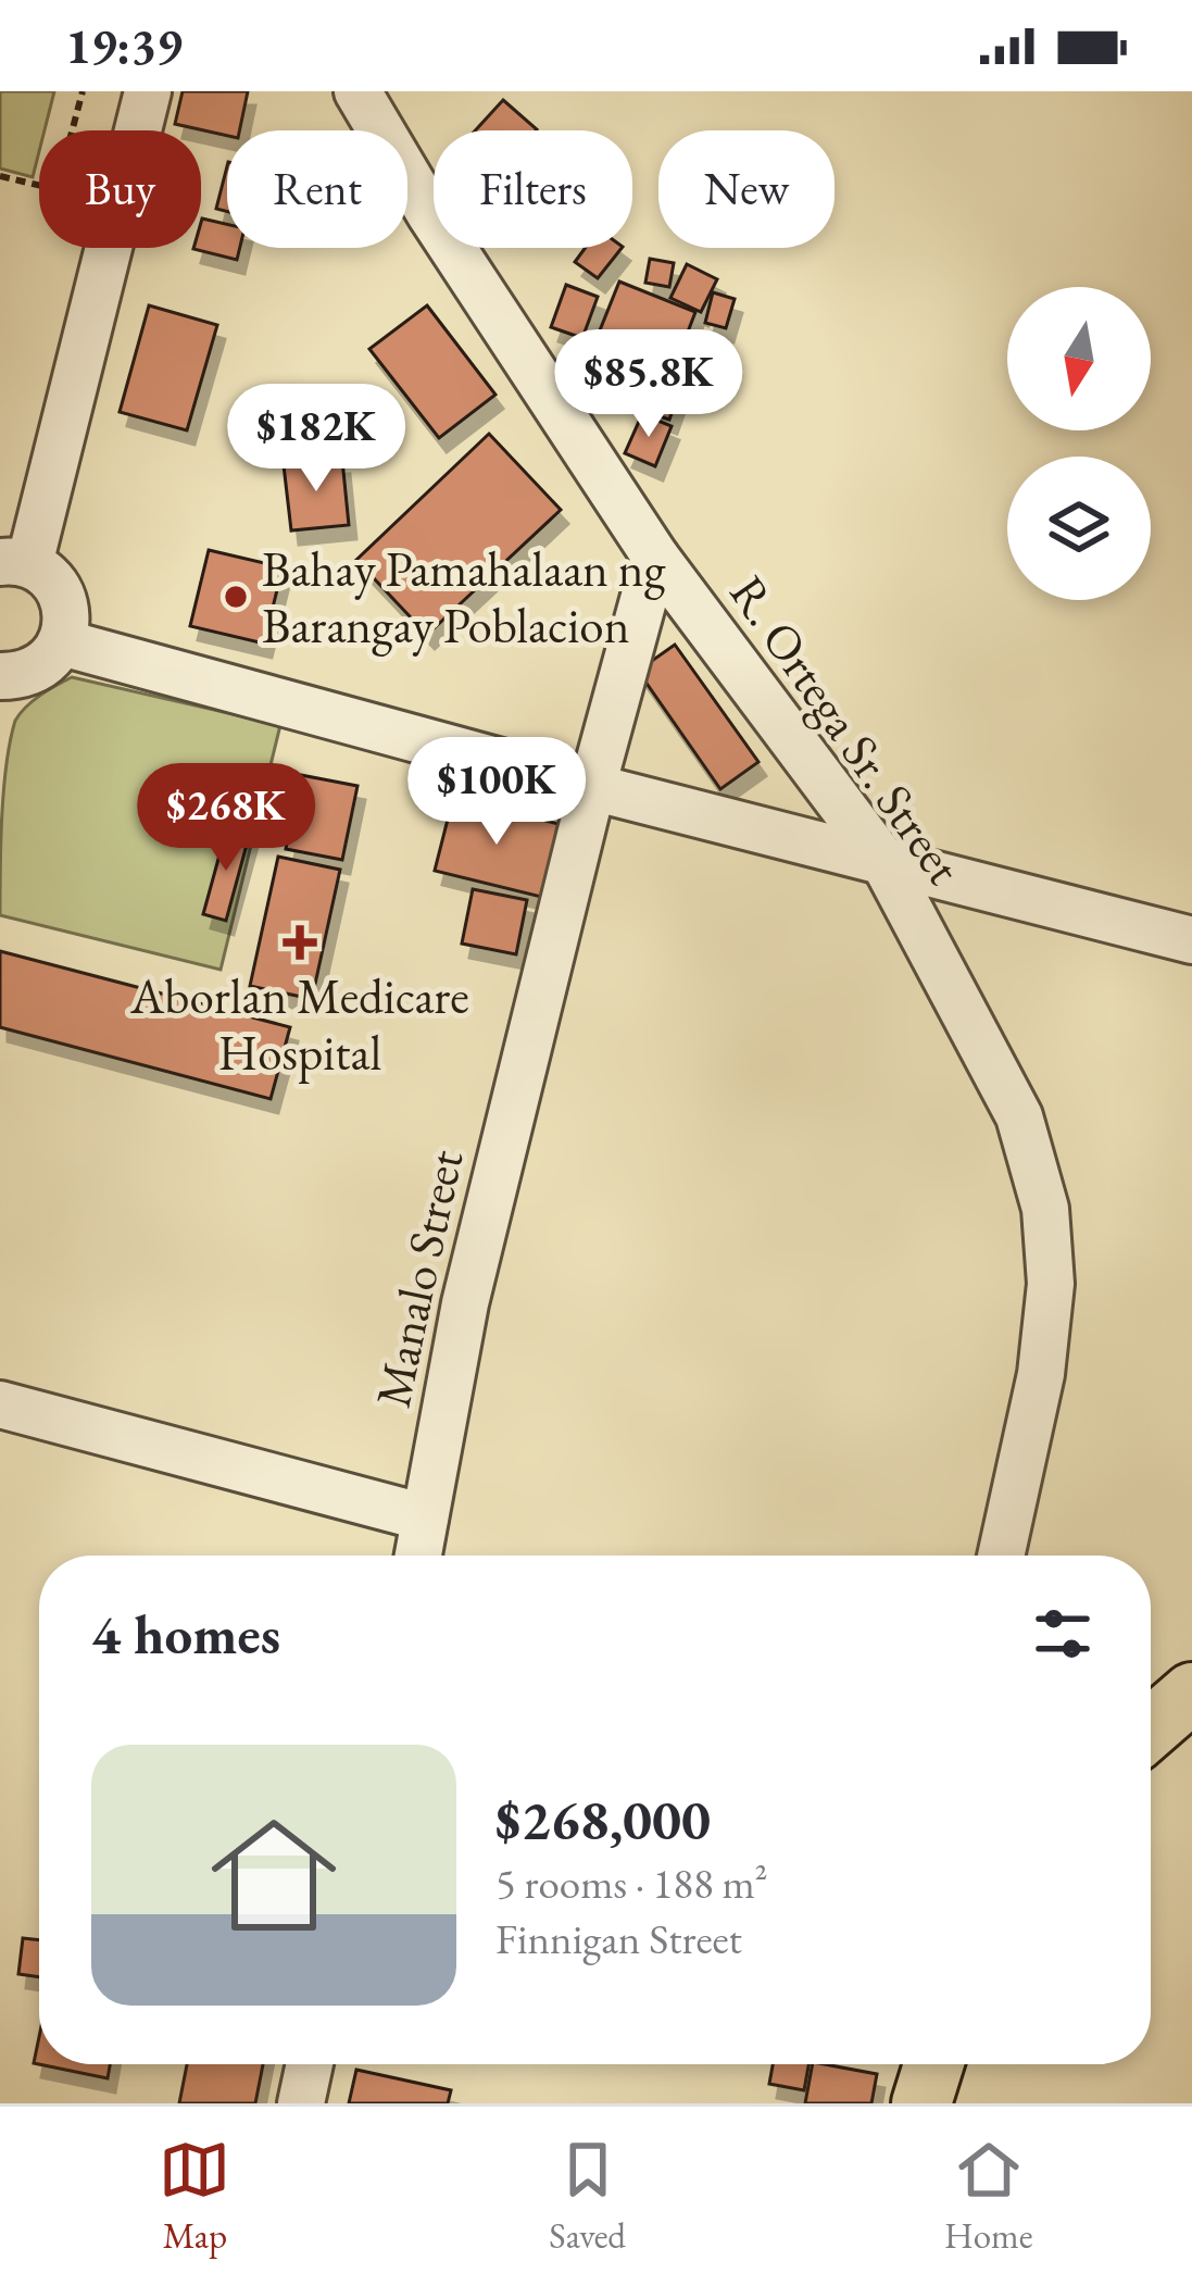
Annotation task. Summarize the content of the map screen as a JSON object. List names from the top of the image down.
{
  "streets": {
    "street": ["R. Ortega Sr. Street", "Manalo Street"]
  },
  "crossings": [
    ["R. Ortega Sr. Street", "Manalo Street"]
  ],
  "places": {
    "other": ["Bahay Pamahalaan ng Barangay Poblacion"],
    "health": ["Aborlan Medicare Hospital"]
  },
  "north": "bottom",
  "page": {
    "status": "19:39",
    "chip": [
      "Buy",
      "Rent",
      "Filters",
      "New"
    ],
    "price": [
      "$85.8K",
      "$182K",
      "$100K",
      "$268K"
    ],
    "heading": "4 homes",
    "list": [
      {
        "name": "$268,000",
        "note": "5 rooms · 188 m² · Finnigan Street"
      }
    ],
    "tabs": ["Map", "Saved", "Home"]
  }
}
